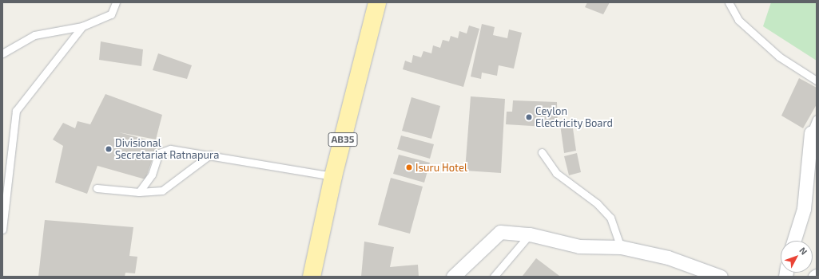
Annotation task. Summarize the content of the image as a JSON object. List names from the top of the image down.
{
  "streets": {
    "main road": ["AB35"]
  },
  "places": ["Ceylon Electricity Board", "Divisional Secretariat Ratnapura", "Isuru Hotel"],
  "north": "top right"
}
